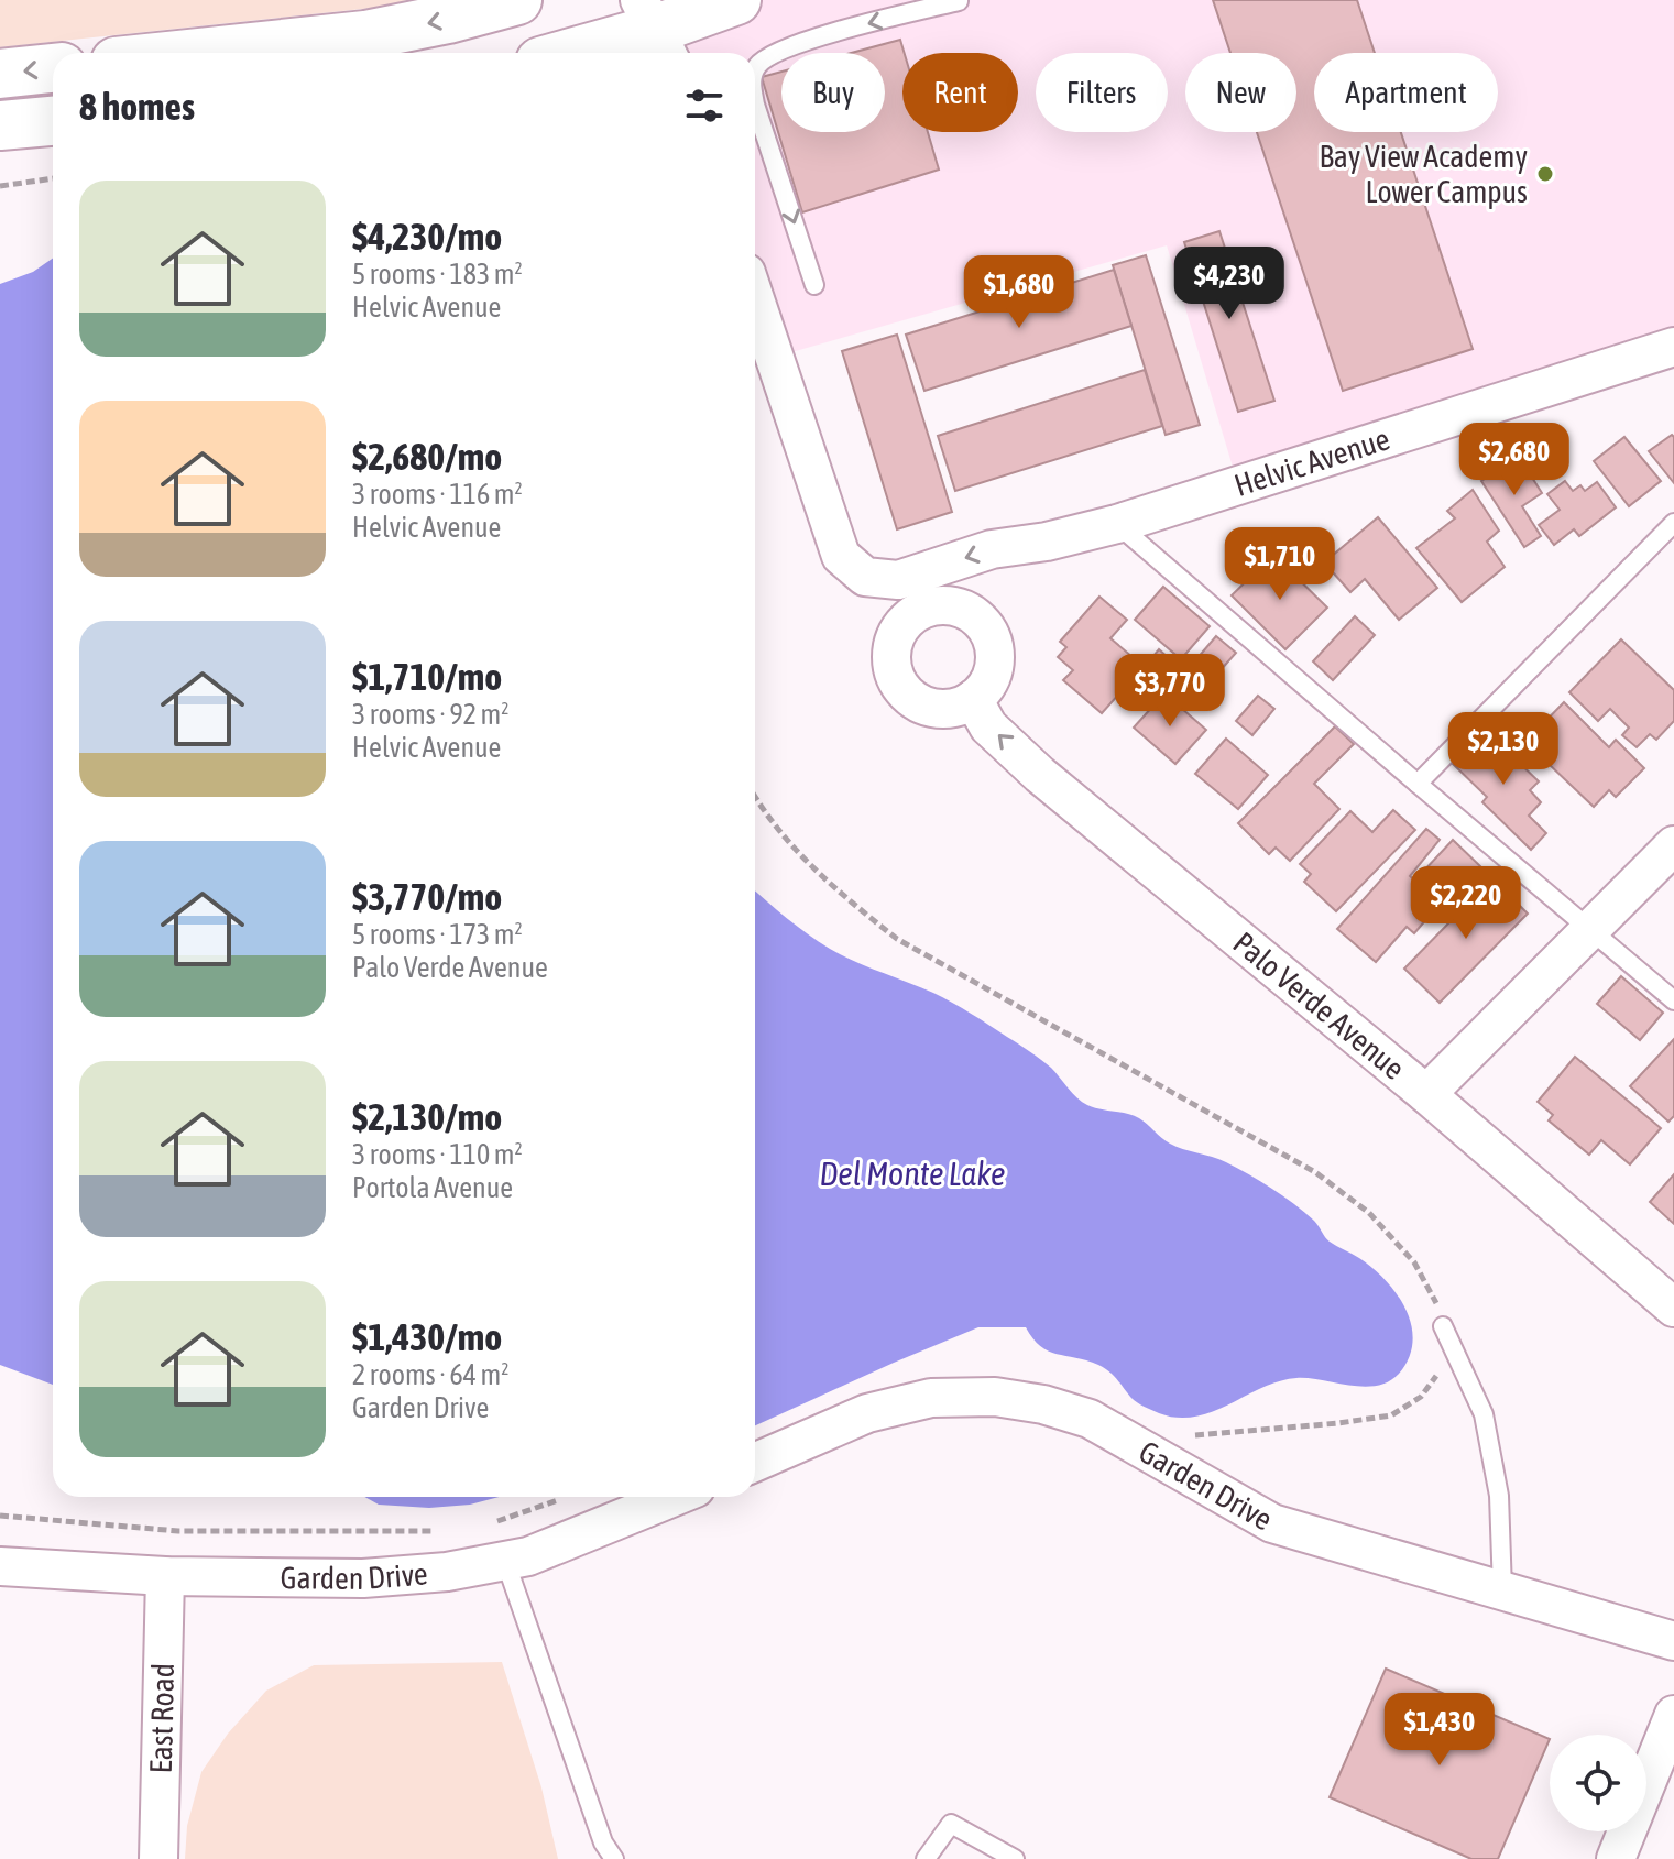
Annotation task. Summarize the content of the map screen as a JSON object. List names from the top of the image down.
{
  "streets": {
    "street": [
      "Helvic Avenue",
      "Palo Verde Avenue",
      "Garden Drive",
      "East Road"
    ]
  },
  "crossings": [
    ["Garden Drive", "East Road"]
  ],
  "one_way": ["Palo Verde Avenue"],
  "water": ["Del Monte Lake"],
  "places": ["Bay View Academy Lower Campus"],
  "page": {
    "chip": [
      "Buy",
      "Rent",
      "Filters",
      "New",
      "Apartment"
    ],
    "heading": "8 homes",
    "list": [
      {
        "name": "$4,230/mo",
        "note": "5 rooms · 183 m² · Helvic Avenue"
      },
      {
        "name": "$2,680/mo",
        "note": "3 rooms · 116 m² · Helvic Avenue"
      },
      {
        "name": "$1,710/mo",
        "note": "3 rooms · 92 m² · Helvic Avenue"
      },
      {
        "name": "$3,770/mo",
        "note": "5 rooms · 173 m² · Palo Verde Avenue"
      },
      {
        "name": "$2,130/mo",
        "note": "3 rooms · 110 m² · Portola Avenue"
      },
      {
        "name": "$1,430/mo",
        "note": "2 rooms · 64 m² · Garden Drive"
      }
    ],
    "price": [
      "$4,230",
      "$1,680",
      "$2,680",
      "$1,710",
      "$3,770",
      "$2,130",
      "$2,220",
      "$1,430"
    ]
  }
}
